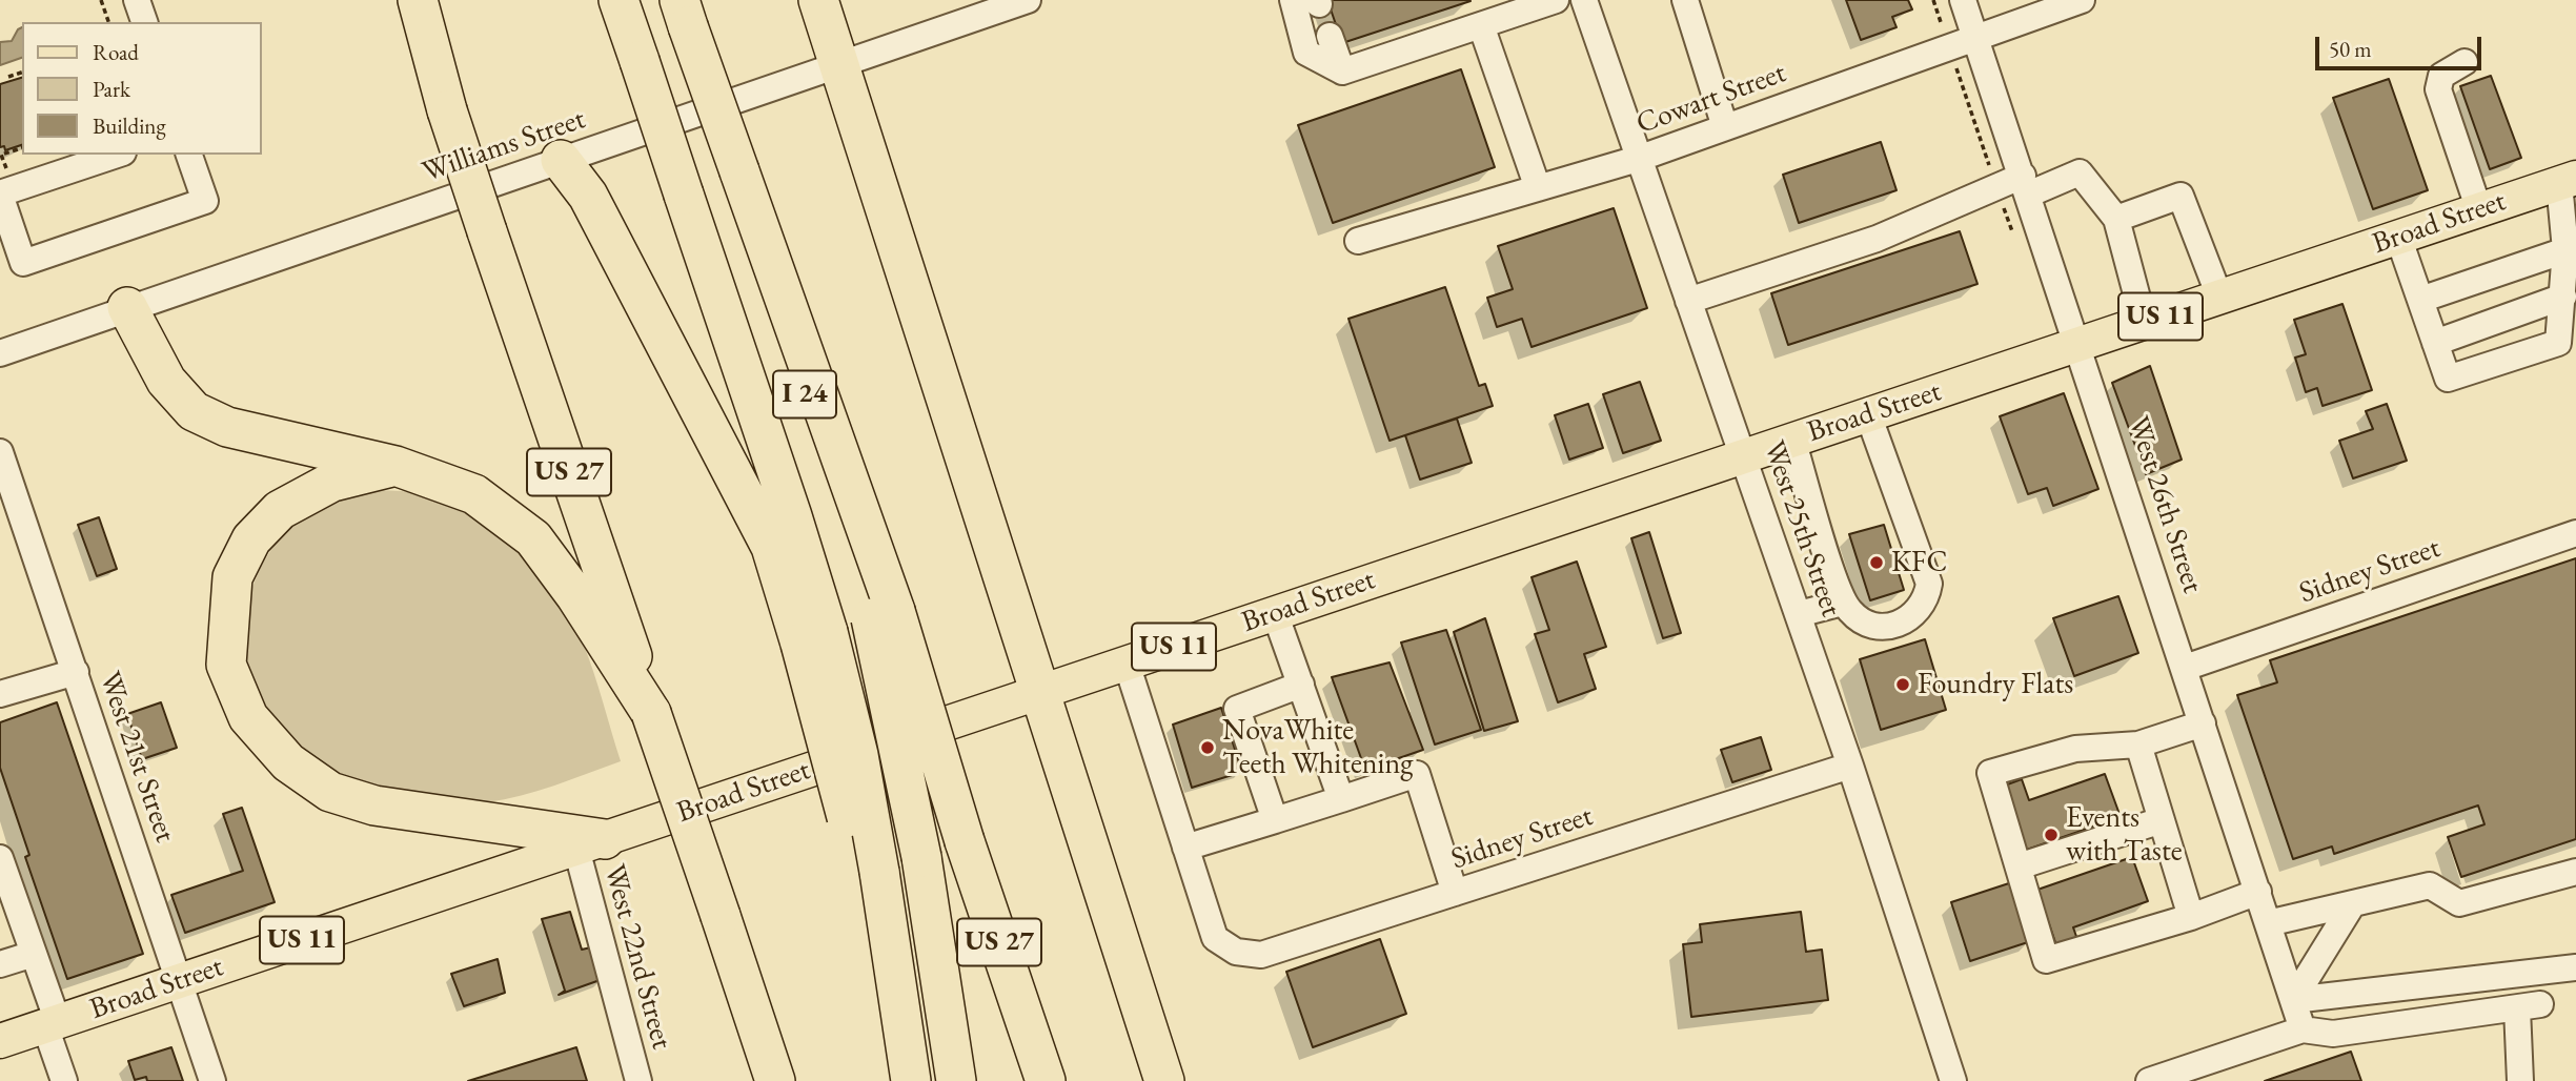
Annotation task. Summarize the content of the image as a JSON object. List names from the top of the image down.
{
  "streets": {
    "highway": ["I 24", "US 27"],
    "main road": ["Broad Street", "US 11"],
    "street": [
      "Cowart Street",
      "Williams Street",
      "West 26th Street",
      "West 25th Street",
      "Sidney Street",
      "West 21st Street",
      "West 22nd Street"
    ]
  },
  "crossings": [
    ["Cowart Street", "West 26th Street"],
    ["Cowart Street", "West 25th Street"],
    ["Broad Street", "West 26th Street"],
    ["Broad Street", "West 25th Street"],
    ["Broad Street", "West 21st Street"],
    ["Broad Street", "West 22nd Street"],
    ["West 26th Street", "Sidney Street"],
    ["West 25th Street", "Sidney Street"]
  ],
  "places": [
    "KFC",
    "Foundry Flats",
    "NovaWhite Teeth Whitening",
    "Events with Taste"
  ],
  "legend": ["Road", "Park", "Building"],
  "scale_bar": "50 m"
}
